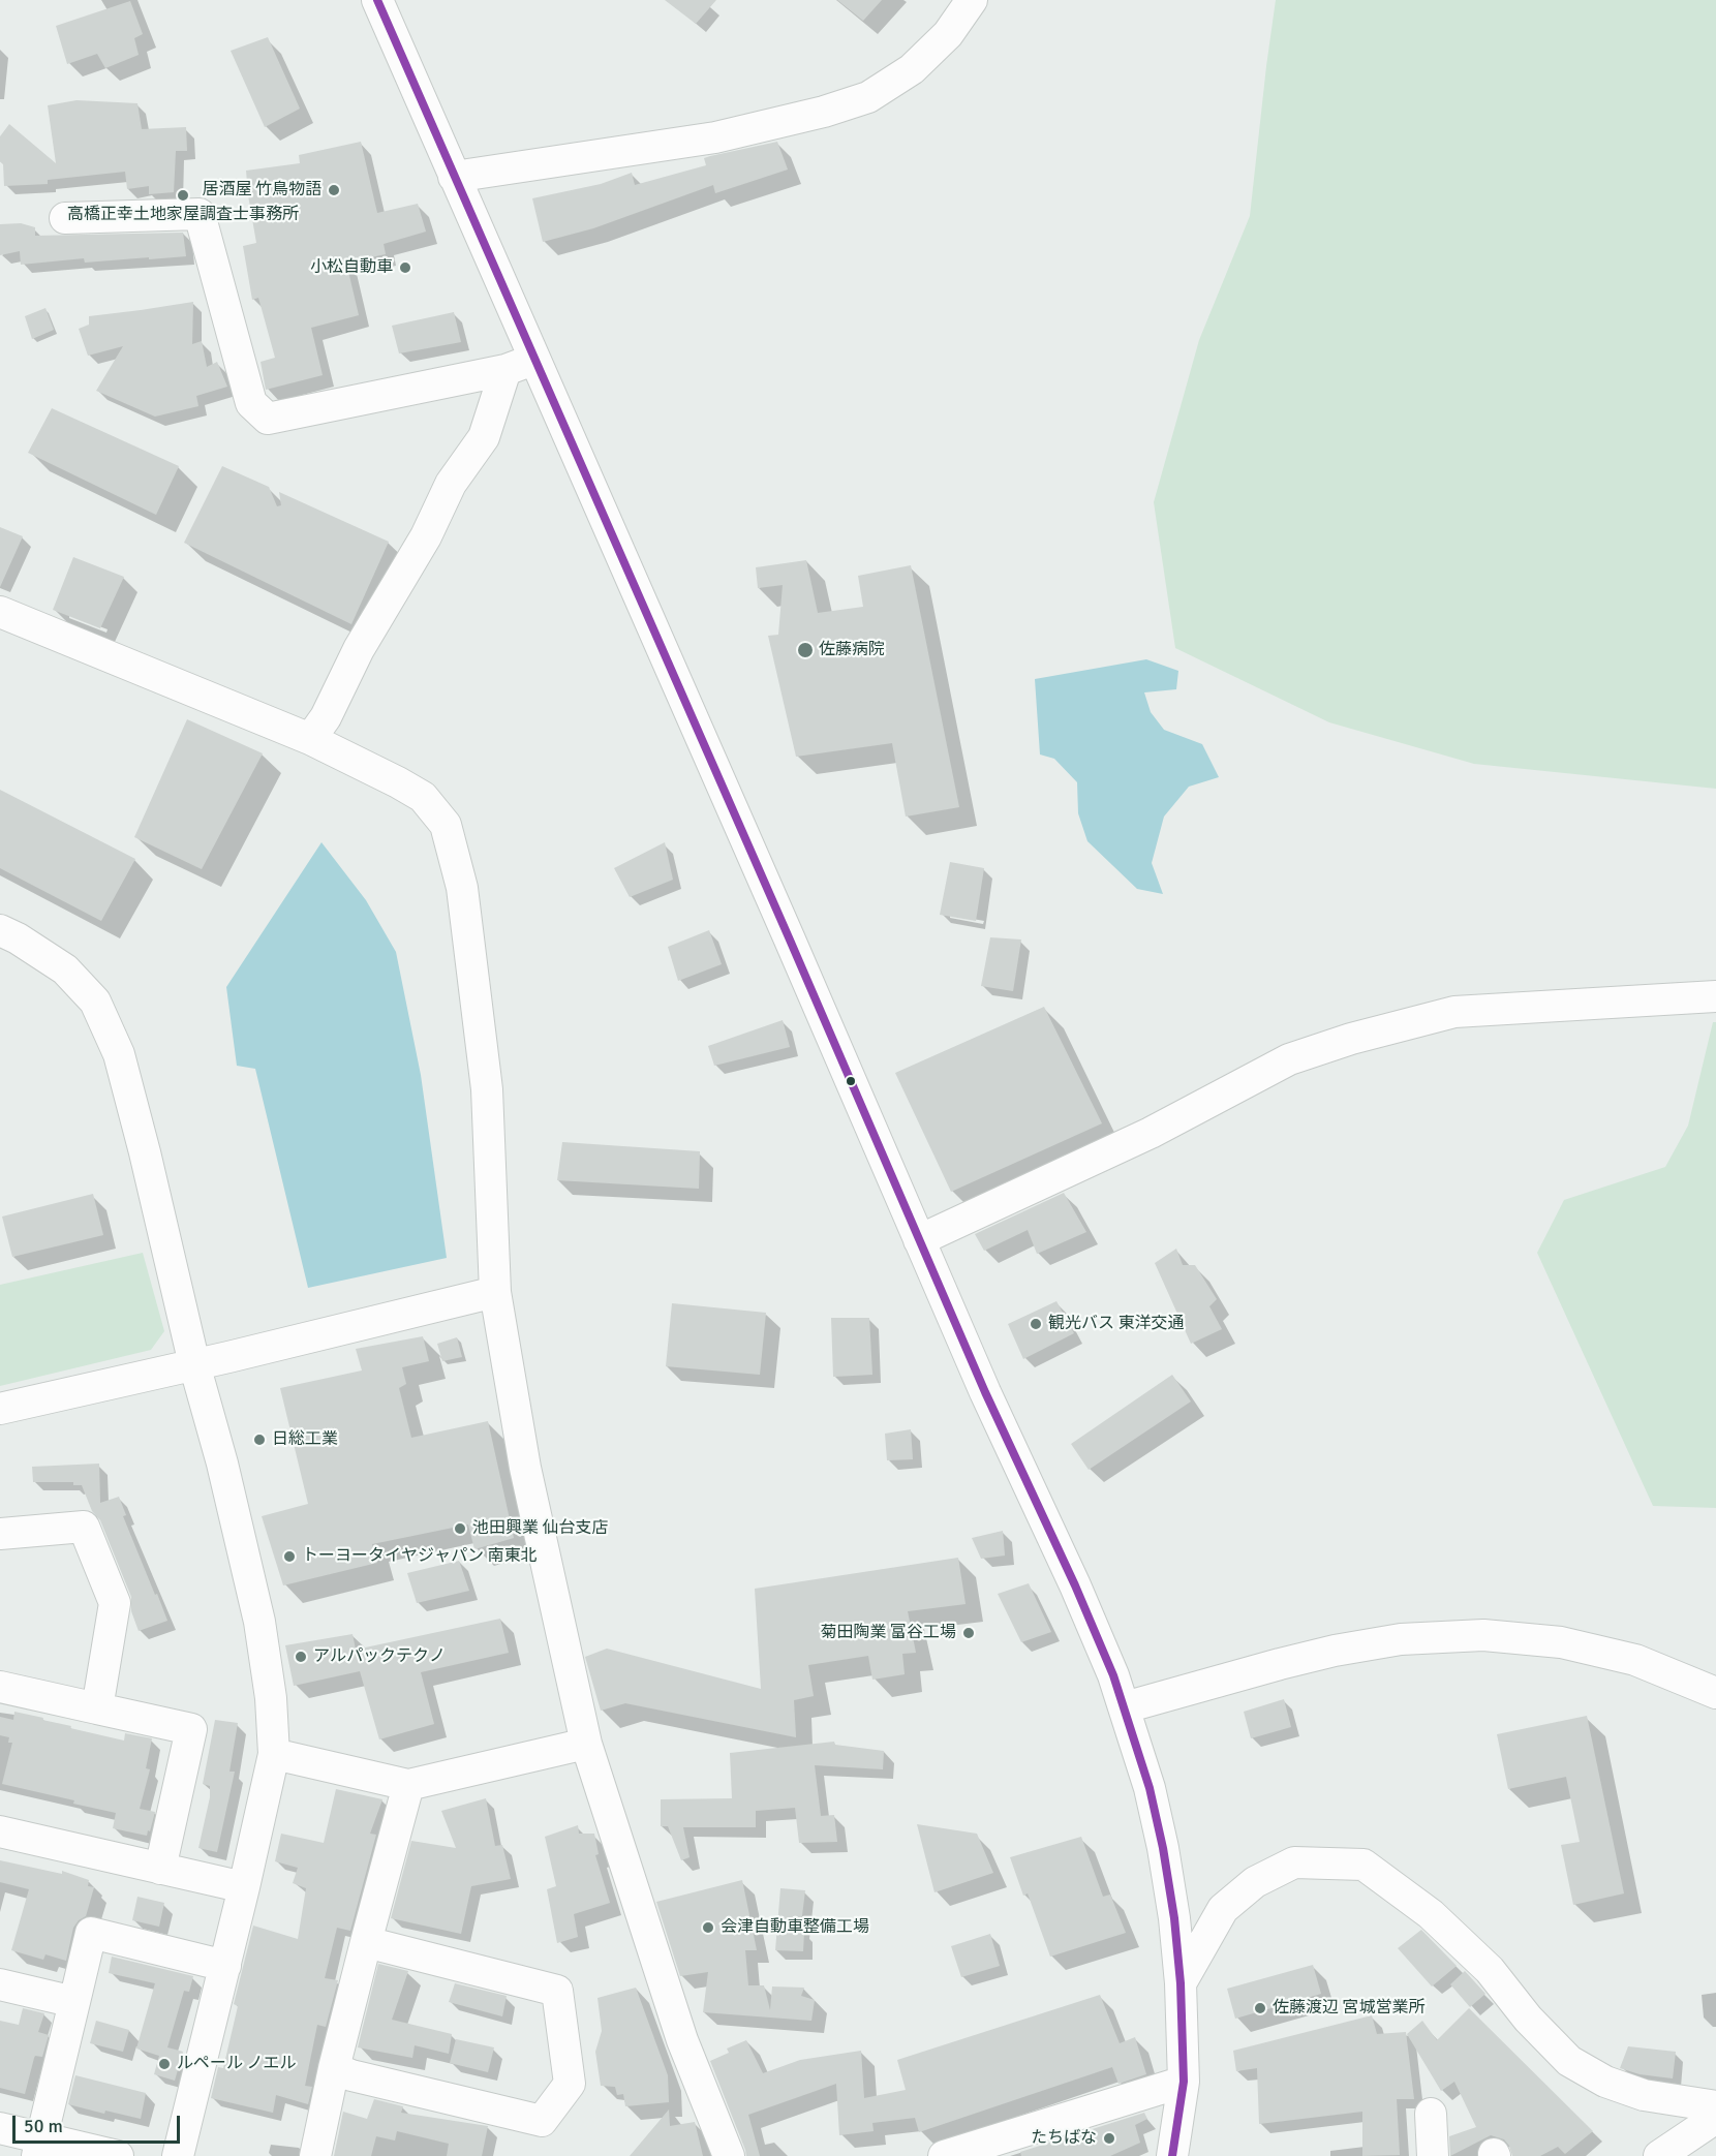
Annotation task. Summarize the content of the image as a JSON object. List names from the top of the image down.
{
  "places": [
    "居酒屋 竹鳥物語",
    "高橋正幸土地家屋調査士事務所",
    "小松自動車",
    "佐藤病院",
    "観光バス 東洋交通",
    "日総工業",
    "池田興業 仙台支店",
    "トーヨータイヤジャパン 南東北",
    "菊田陶業 富谷工場",
    "アルパックテクノ",
    "会津自動車整備工場",
    "佐藤渡辺 宮城営業所",
    "ルペール ノエル",
    "たちばな"
  ],
  "scale_bar": "50 m"
}
